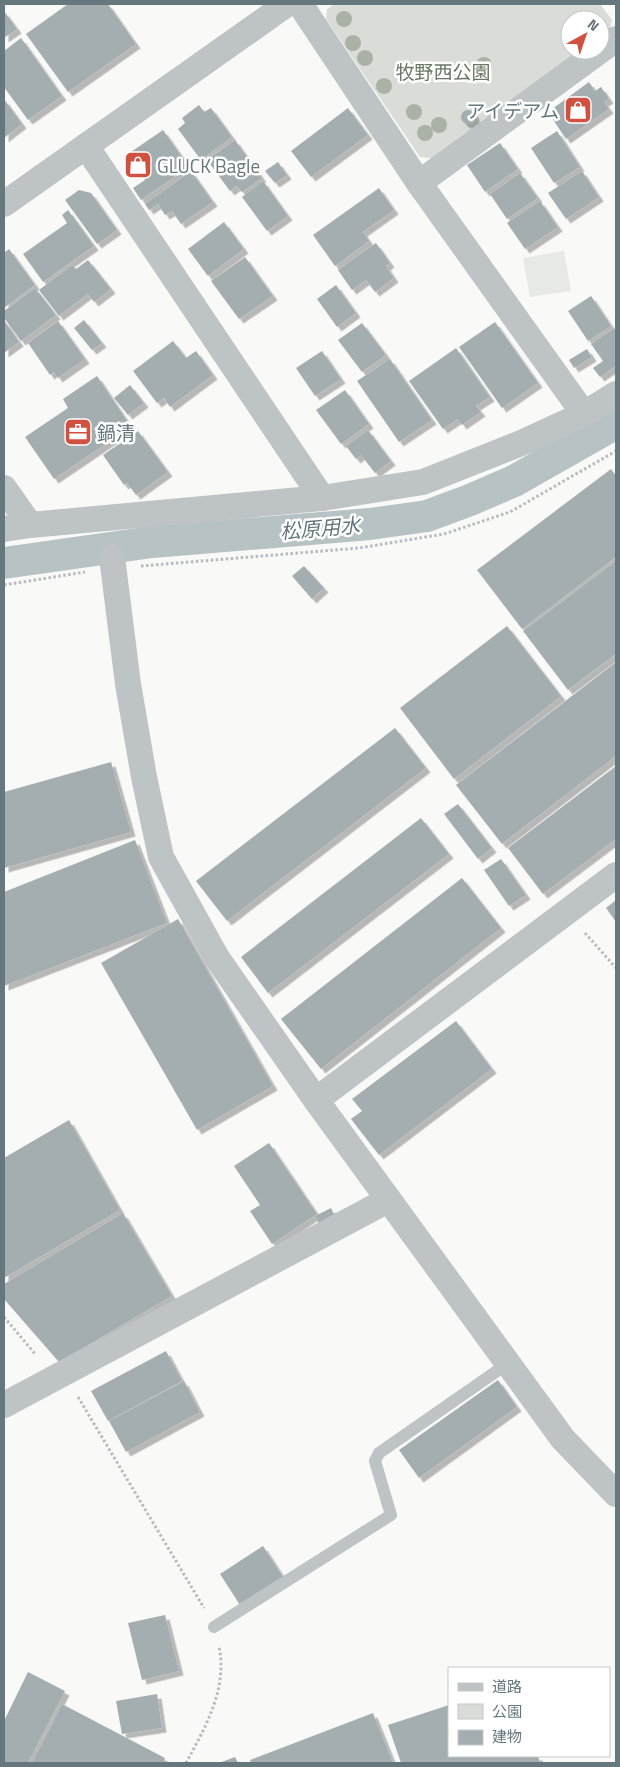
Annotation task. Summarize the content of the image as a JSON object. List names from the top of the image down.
{
  "water": ["松原用水"],
  "parks": ["牧野西公園"],
  "places": {
    "shop": ["アイデアム", "GLUCK Bagle"],
    "office": ["鍋清"]
  },
  "legend": ["道路", "公園", "建物"],
  "north": "top right"
}
